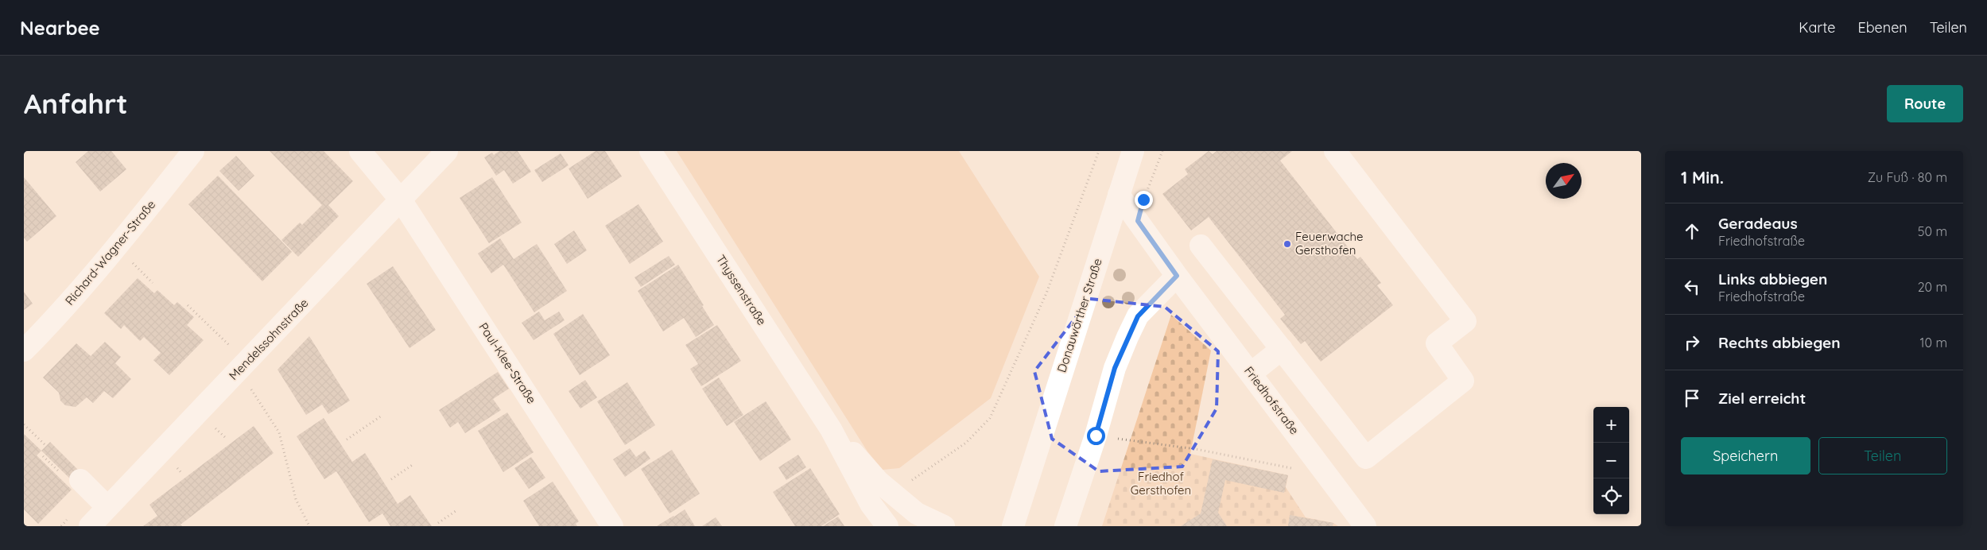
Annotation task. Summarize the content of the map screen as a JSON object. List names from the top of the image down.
{
  "streets": {
    "street": [
      "Richard-Wagner-Straße",
      "Thyssenstraße",
      "Donauwörther Straße",
      "Mendelssohnstraße",
      "Paul-Klee-Straße",
      "Friedhofstraße"
    ]
  },
  "crossings": [
    ["Donauwörther Straße", "Friedhofstraße"],
    ["Mendelssohnstraße", "Paul-Klee-Straße"]
  ],
  "parks": ["Friedhof Gersthofen"],
  "places": ["Feuerwache Gersthofen"],
  "north": "top right",
  "page": {
    "header": "Nearbee",
    "nav": ["Karte", "Ebenen", "Teilen"],
    "buttons": [
      "Route",
      ["Speichern", "Teilen"]
    ],
    "title": "Anfahrt",
    "heading": ["1 Min.", "Zu Fuß · 80 m"],
    "list": [
      ["Geradeaus", "Friedhofstraße", "50 m"],
      ["Links abbiegen", "Friedhofstraße", "20 m"],
      ["Rechts abbiegen", "10 m"],
      "Ziel erreicht"
    ],
    "map_buttons": ["+", "−"]
  }
}
